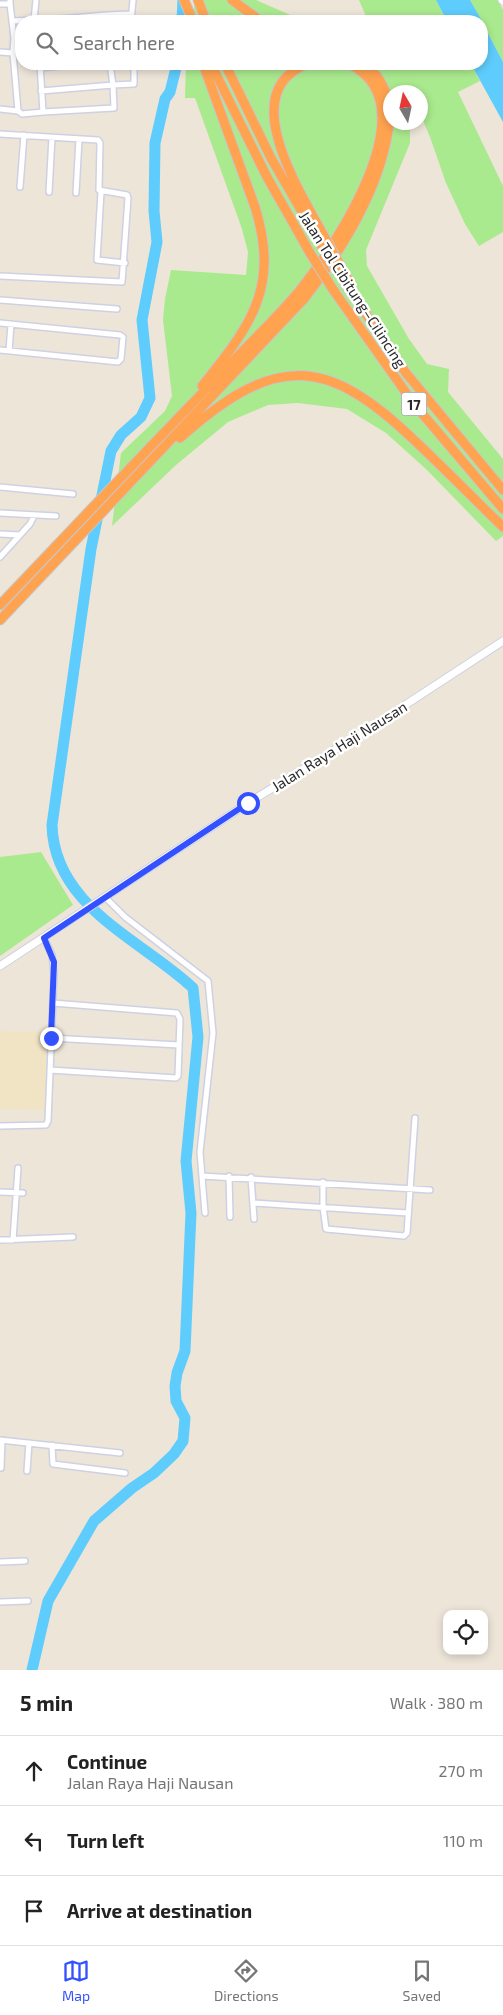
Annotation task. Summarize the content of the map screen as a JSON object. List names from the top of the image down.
{
  "streets": {
    "highway": ["Jalan Tol Cibitung–Cilincing", "17"],
    "main road": ["Jalan Raya Haji Nausan"]
  },
  "north": "top",
  "page": {
    "search": "Search here",
    "heading": ["5 min", "Walk · 380 m"],
    "list": [
      ["Continue", "Jalan Raya Haji Nausan", "270 m"],
      ["Turn left", "110 m"],
      "Arrive at destination"
    ],
    "nav": ["Map", "Directions", "Saved"]
  }
}
